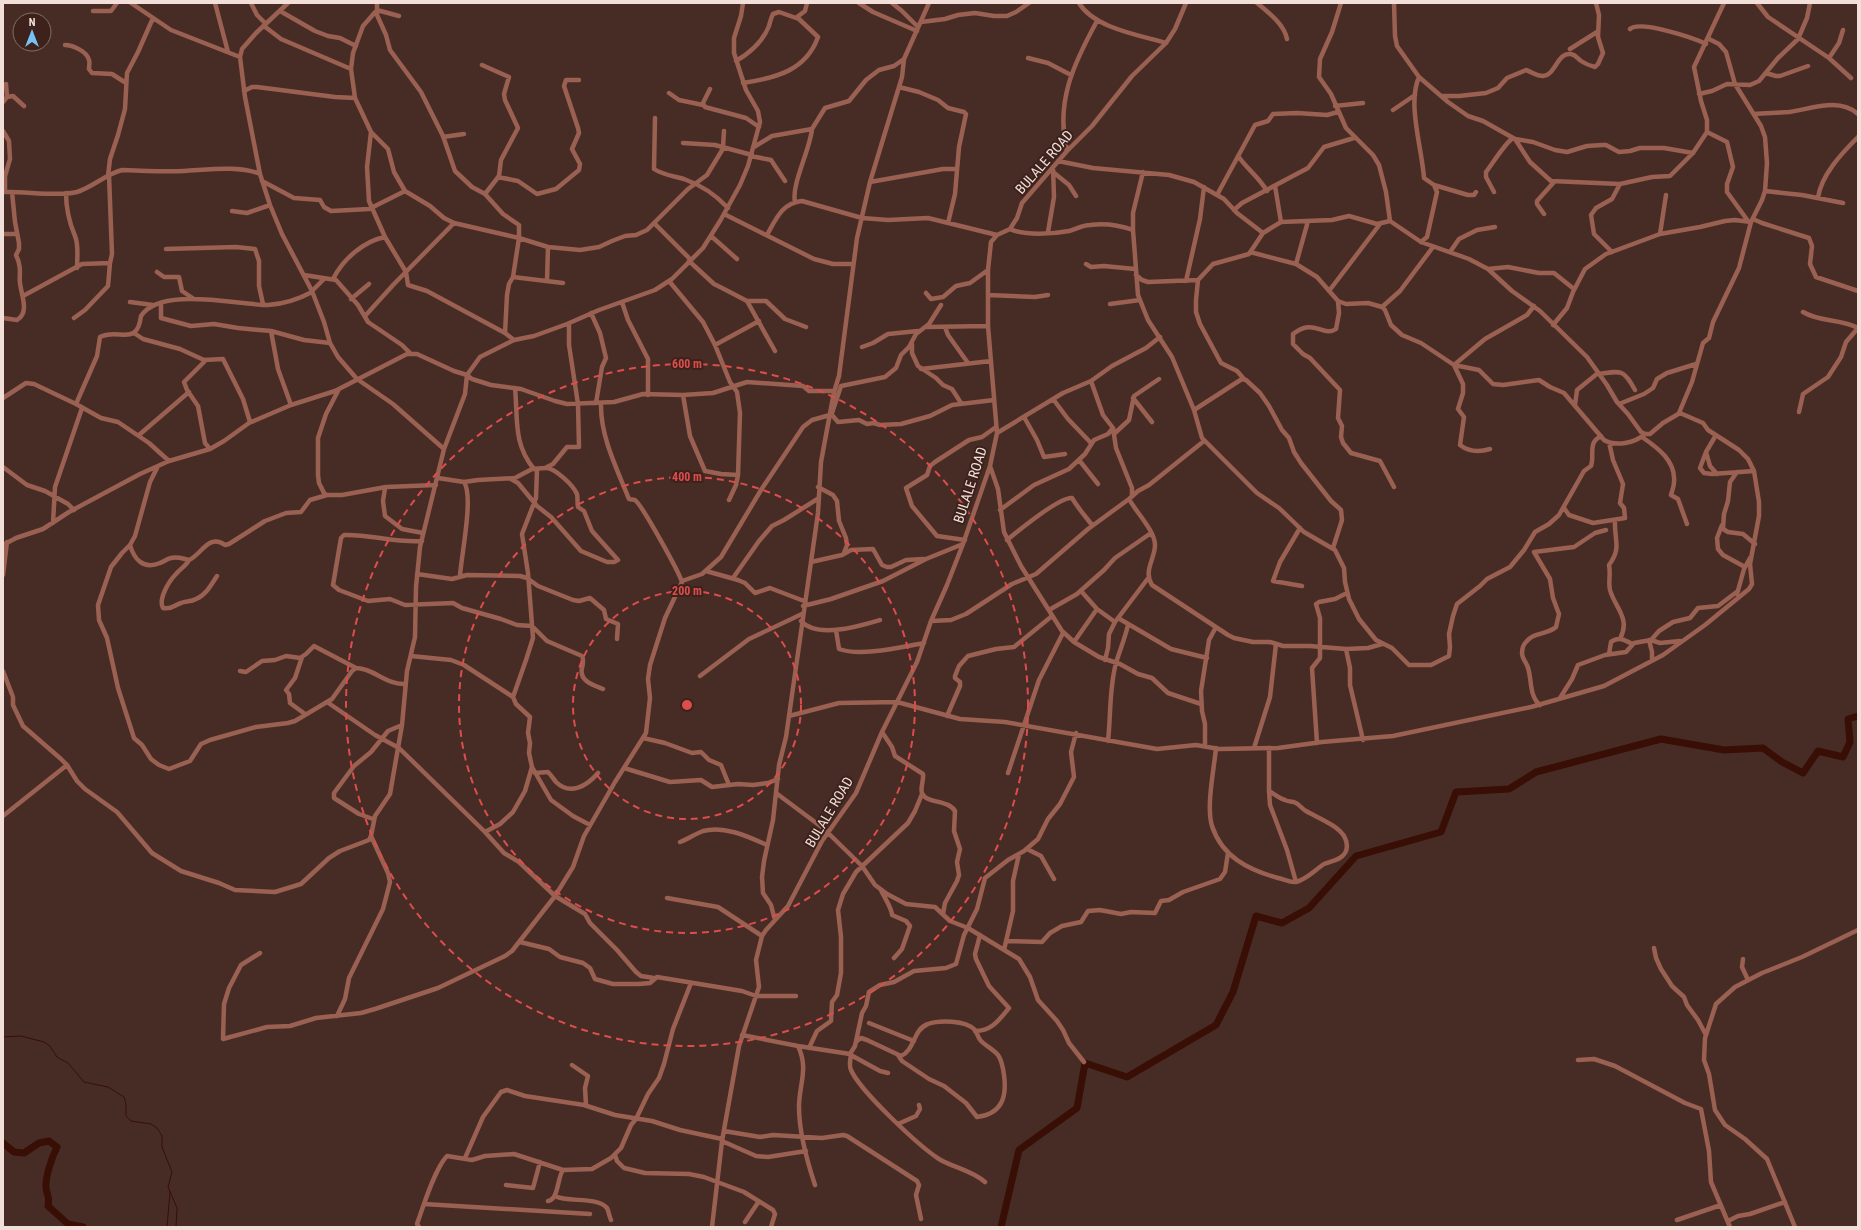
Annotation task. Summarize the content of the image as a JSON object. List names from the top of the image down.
{
  "streets": {
    "street": ["BULALE ROAD"]
  },
  "north": "top",
  "rings": ["600 m", "400 m", "200 m"]
}
